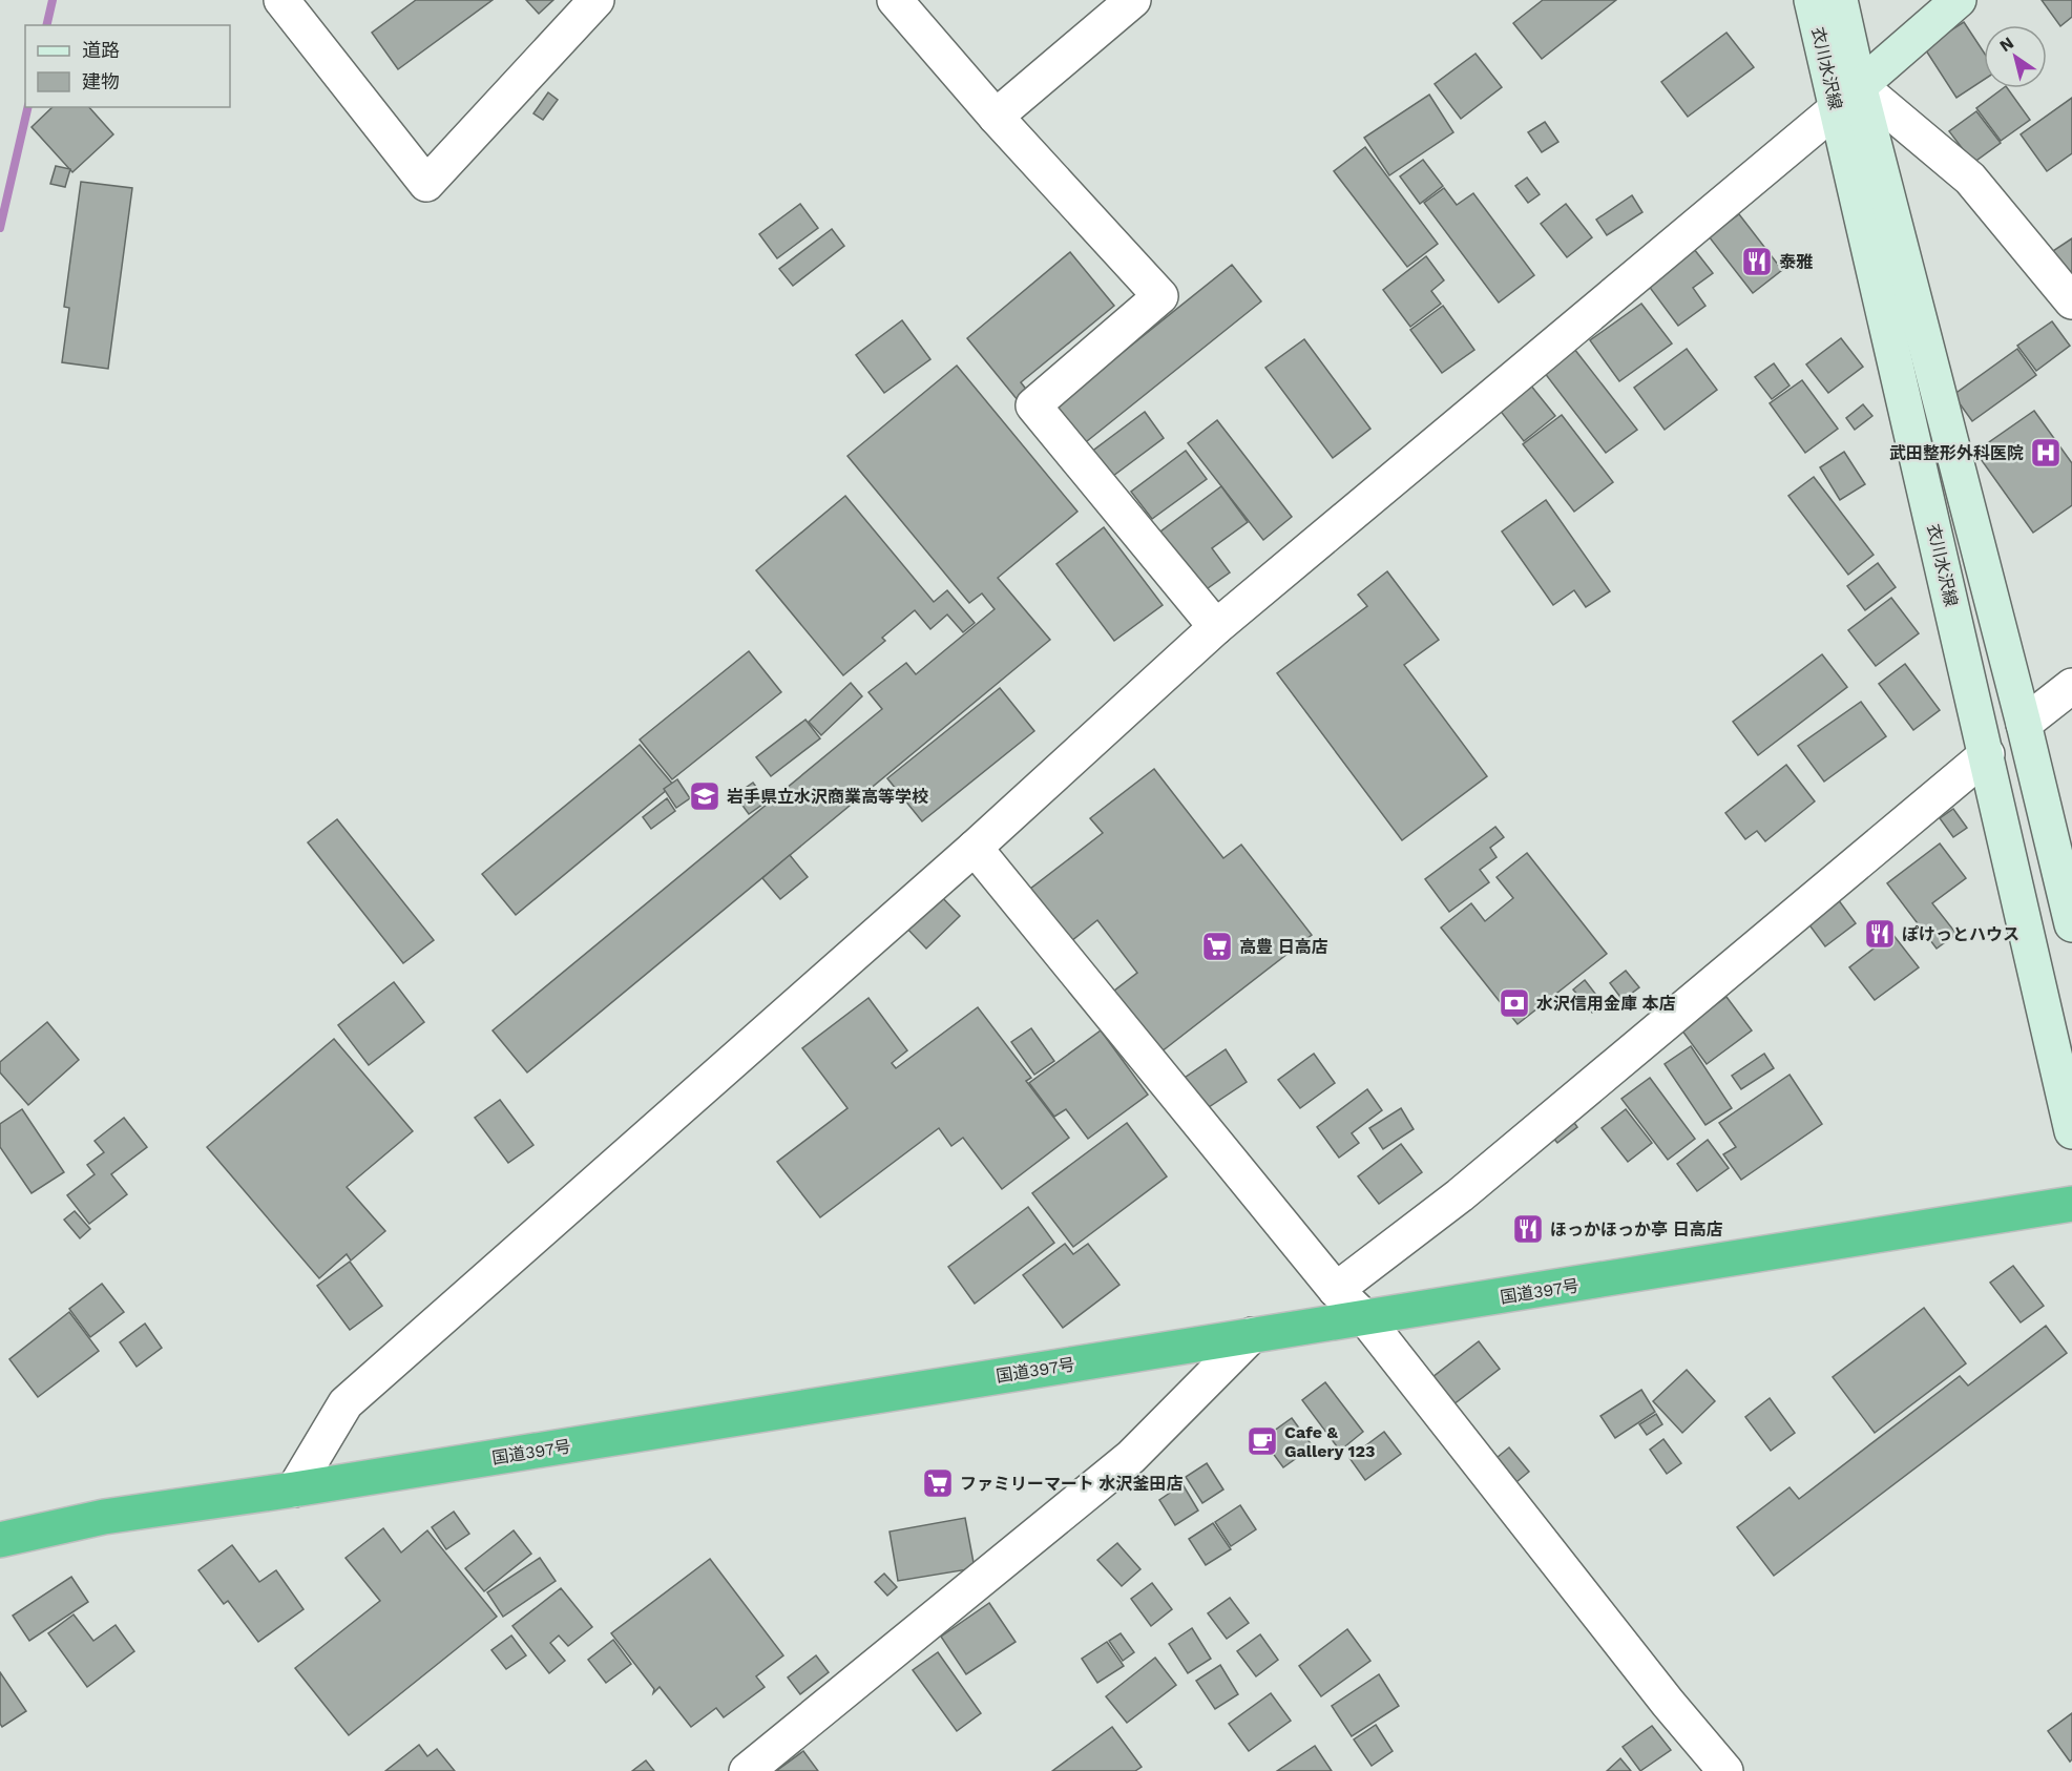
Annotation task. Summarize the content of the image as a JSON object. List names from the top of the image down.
{
  "streets": {
    "highway": ["国道397号"],
    "main road": ["衣川水沢線"]
  },
  "places": {
    "restaurant": ["泰雅", "ぽけっとハウス", "ほっかほっか亭 日高店"],
    "hospital": ["武田整形外科医院"],
    "school or university": ["岩手県立水沢商業高等学校"],
    "supermarket": ["高豊 日高店", "ファミリーマート 水沢釜田店"],
    "bank": ["水沢信用金庫 本店"],
    "cafe": ["Cafe & Gallery 123"]
  },
  "legend": ["道路", "建物"],
  "north": "top left"
}
